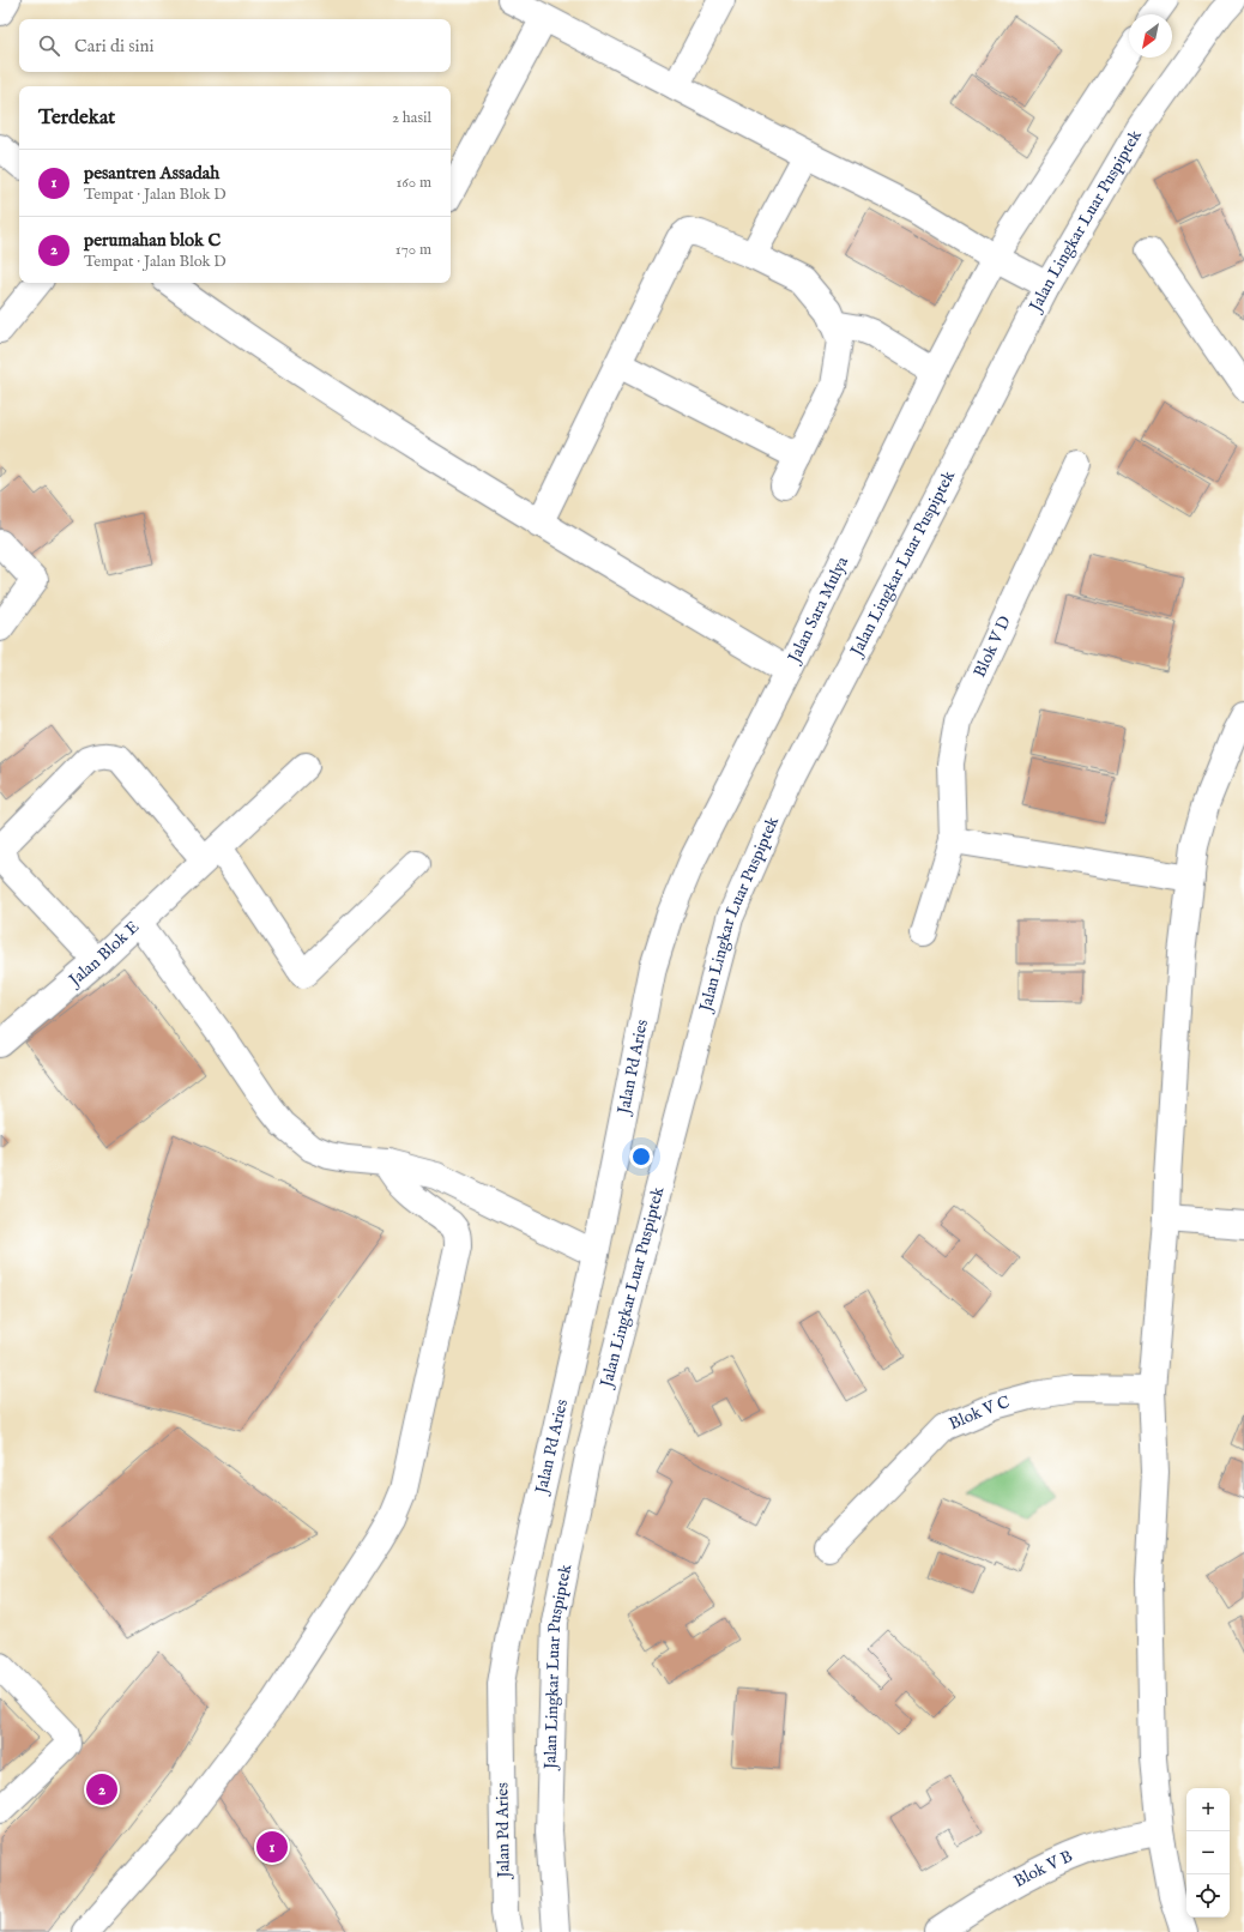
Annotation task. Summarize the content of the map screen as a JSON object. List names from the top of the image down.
{
  "streets": {
    "street": [
      "Jalan Lingkar Luar Puspiptek",
      "Jalan Sara Mulya",
      "Blok V D",
      "Jalan Blok E",
      "Jalan Pd Aries",
      "Blok V C",
      "Blok V B"
    ]
  },
  "crossings": [
    ["Jalan Sara Mulya", "Jalan Pd Aries"]
  ],
  "north": "bottom left",
  "page": {
    "search": "Cari di sini",
    "heading": ["Terdekat", "2 hasil"],
    "list": [
      {
        "mark": "1",
        "name": "pesantren Assadah",
        "note": "Tempat · Jalan Blok D",
        "value": "160 m"
      },
      {
        "mark": "2",
        "name": "perumahan blok C",
        "note": "Tempat · Jalan Blok D",
        "value": "170 m"
      }
    ],
    "pins": ["2", "1"],
    "map_buttons": ["+", "−"]
  }
}
